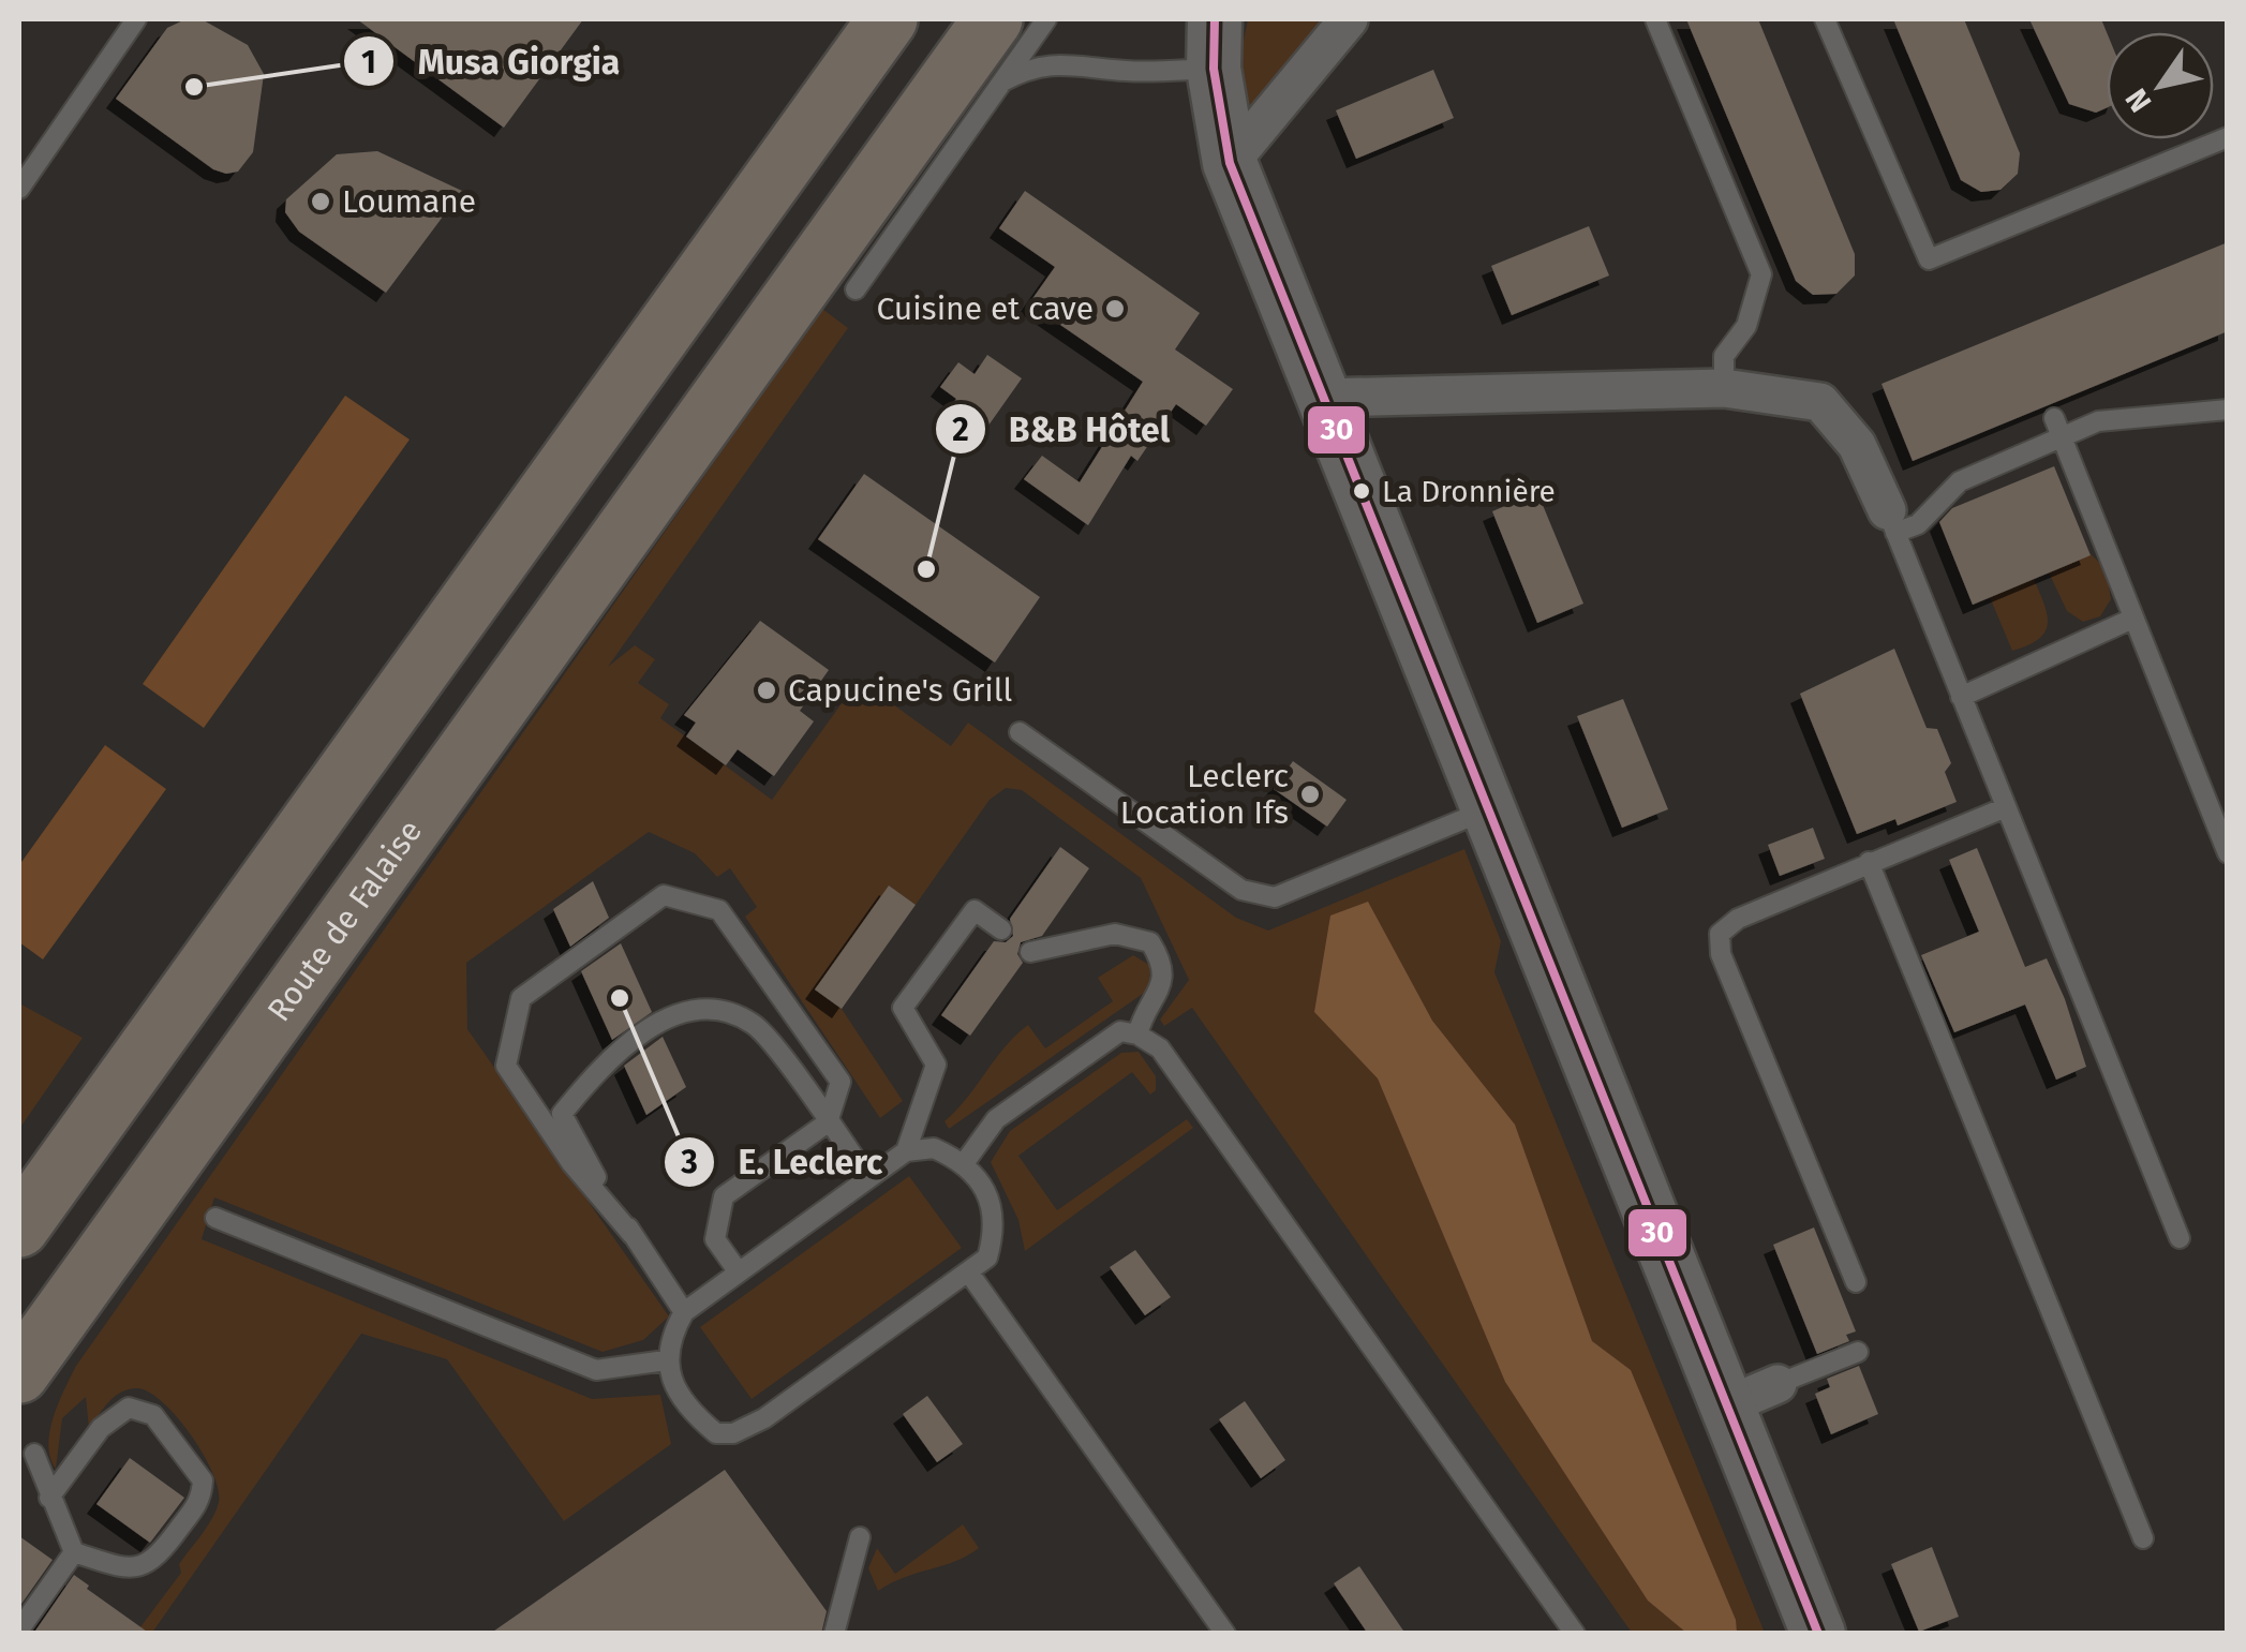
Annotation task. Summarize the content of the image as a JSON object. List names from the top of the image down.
{
  "streets": {
    "highway": ["Route de Falaise"]
  },
  "places": [
    "Musa Giorgia",
    "Loumane",
    "Cuisine et cave",
    "La Dronnière",
    "B&B Hôtel",
    "Capucine's Grill",
    "Leclerc Location Ifs",
    "E. Leclerc"
  ],
  "lines": ["transit line 30"],
  "north": "bottom left"
}
